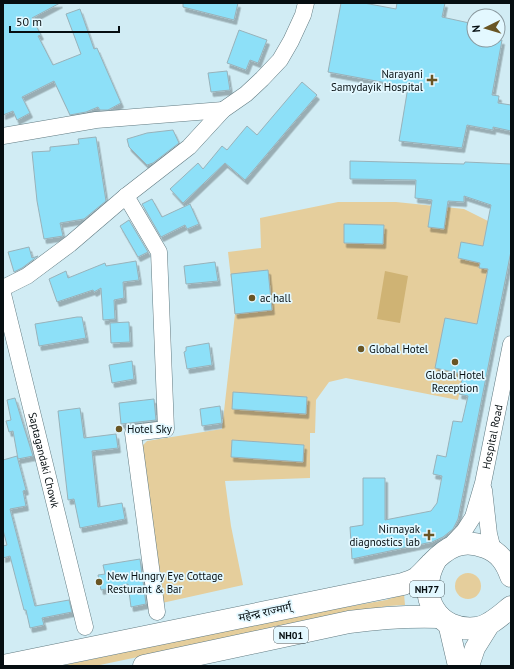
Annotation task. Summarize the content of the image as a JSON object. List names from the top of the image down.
{
  "streets": {
    "highway": ["NH77", "महेन्द्र राज्मार्ग्", "NH01"],
    "street": ["Hospital Road", "Saptagandaki Chowk"]
  },
  "crossings": [
    ["Hospital Road", "NH77"],
    ["Hospital Road", "महेन्द्र राज्मार्ग्"],
    ["NH77", "महेन्द्र राज्मार्ग्"],
    ["NH77", "NH01"]
  ],
  "places": {
    "health": ["Narayani Samydayik Hospital", "Nirnayak diagnostics lab"],
    "other": [
      "ac hall",
      "Global Hotel",
      "Global Hotel Reception",
      "Hotel Sky",
      "New Hungry Eye Cottage Resturant & Bar"
    ]
  },
  "scale_bar": "50 m",
  "north": "left"
}
